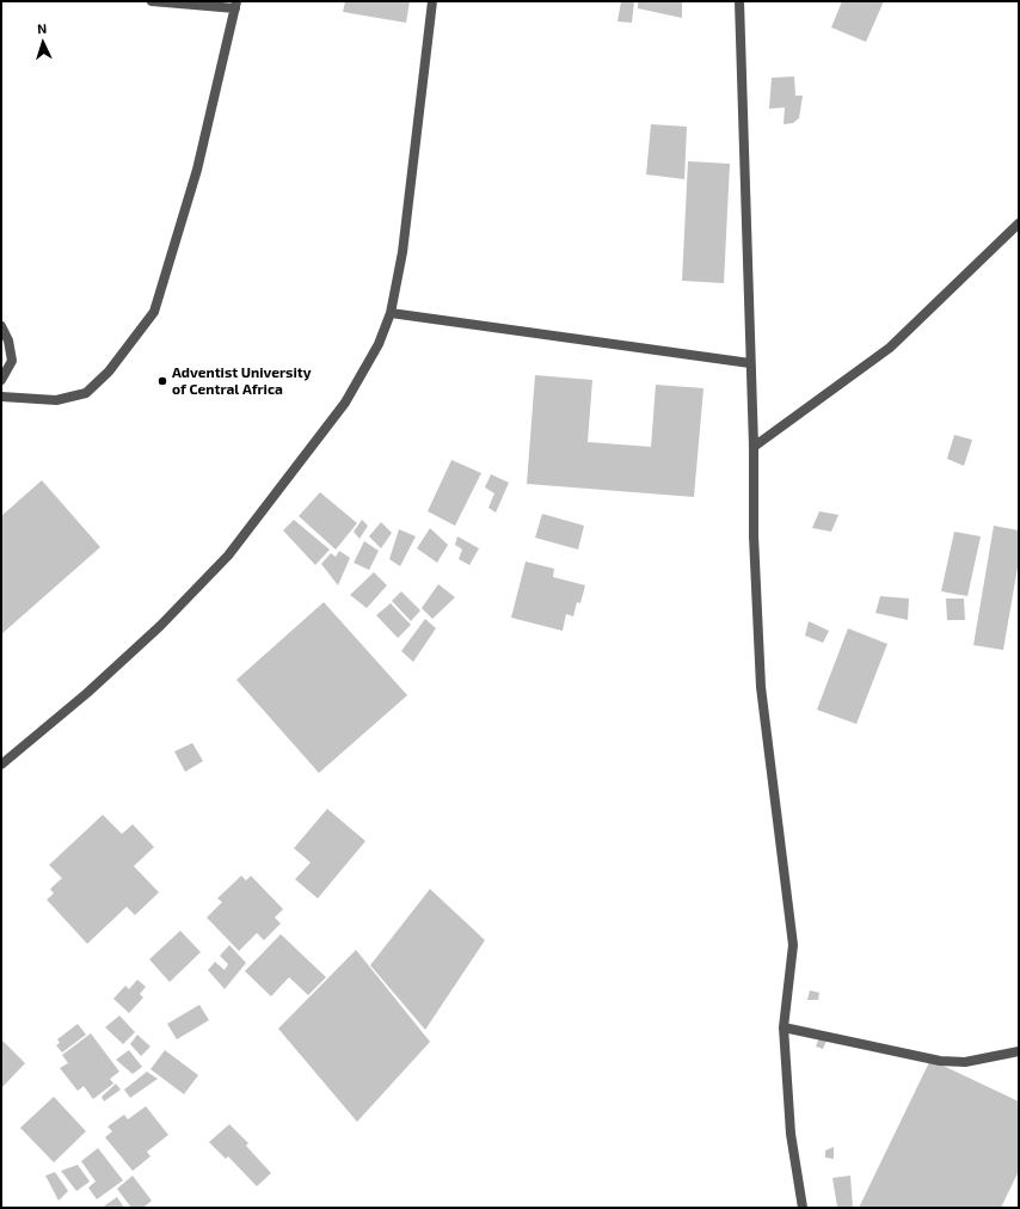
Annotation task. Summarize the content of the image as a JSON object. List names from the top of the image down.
{
  "places": ["Adventist University of Central Africa"],
  "north": "top"
}
